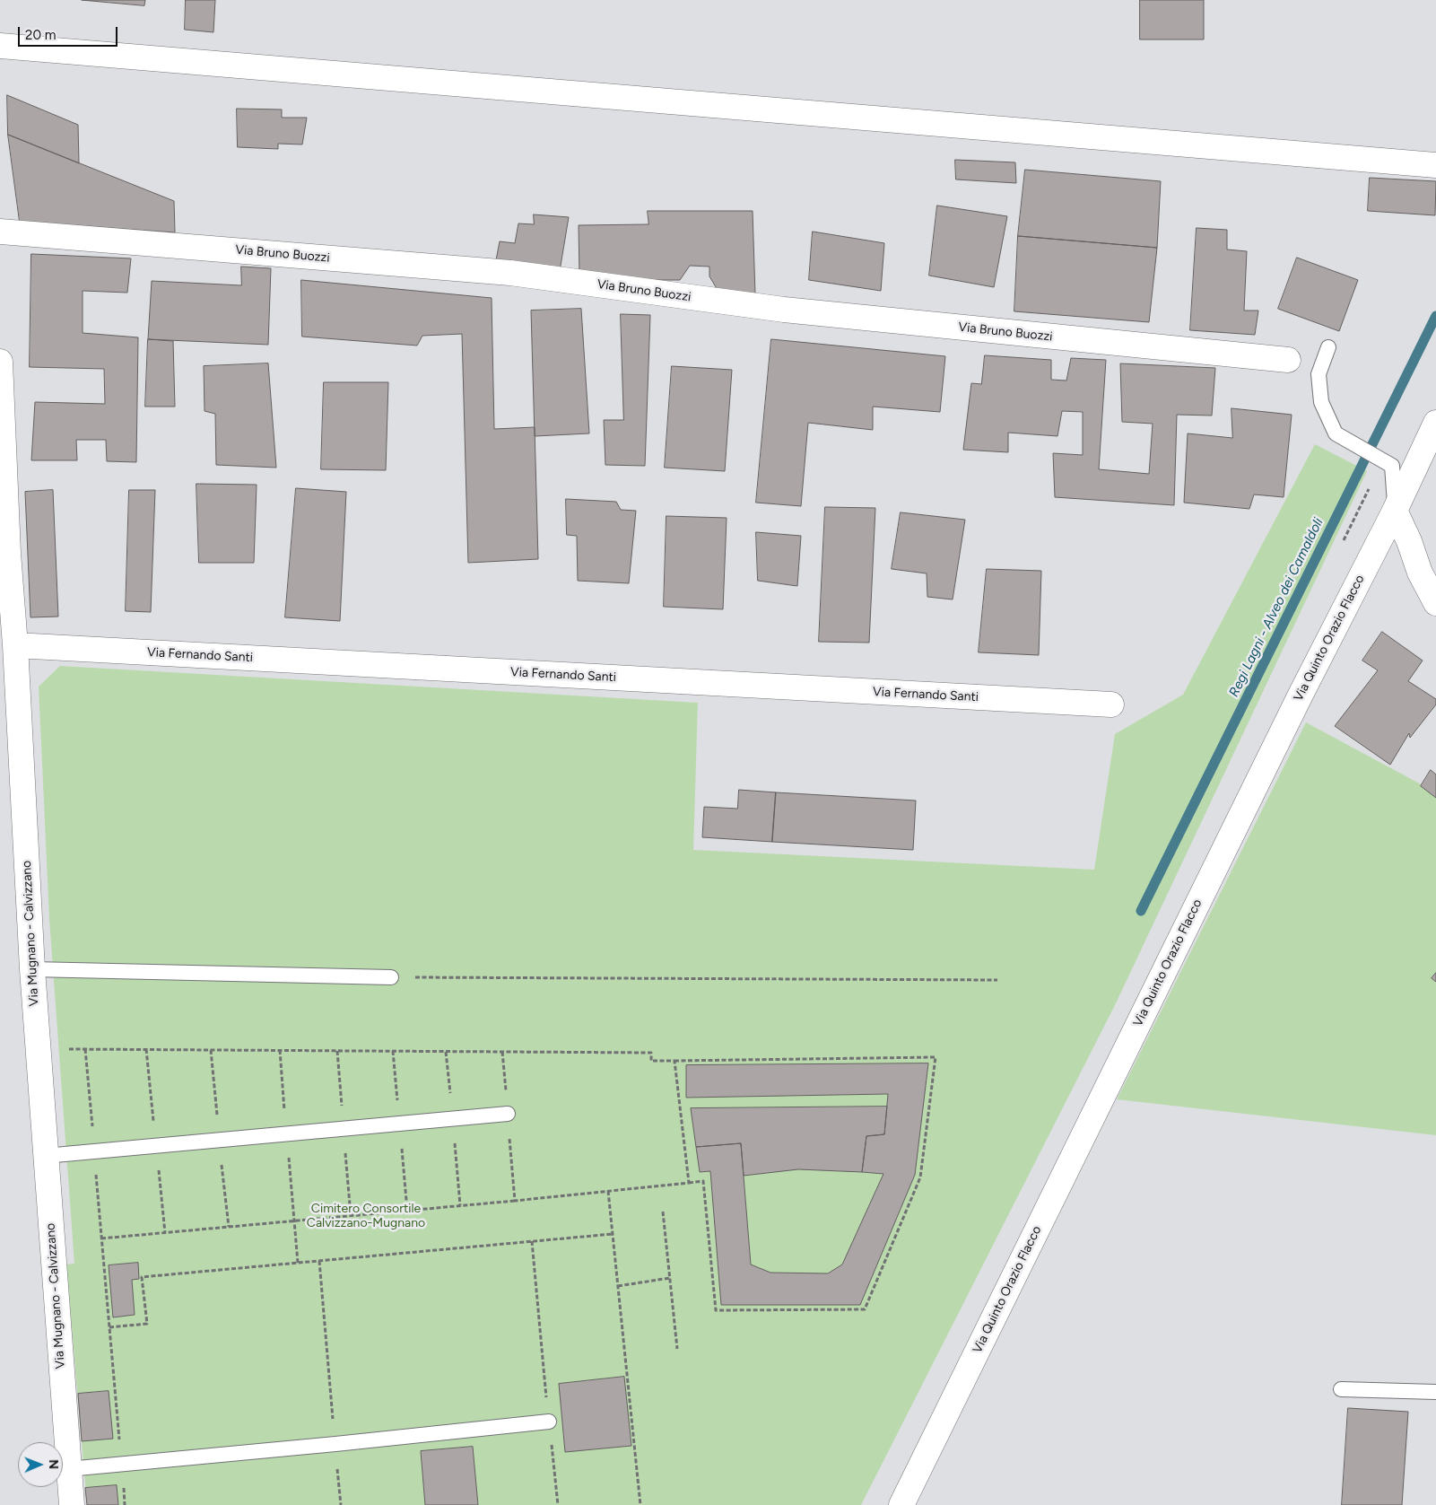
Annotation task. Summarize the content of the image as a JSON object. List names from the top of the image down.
{
  "streets": {
    "street": [
      "Via Bruno Buozzi",
      "Via Quinto Orazio Flacco",
      "Via Fernando Santi",
      "Via Mugnano - Calvizzano"
    ]
  },
  "crossings": [
    ["Via Fernando Santi", "Via Mugnano - Calvizzano"]
  ],
  "water": ["Regi Lagni - Alveo dei Camaldoli"],
  "parks": ["Cimitero Consortile Calvizzano-Mugnano"],
  "scale_bar": "20 m",
  "north": "right"
}
